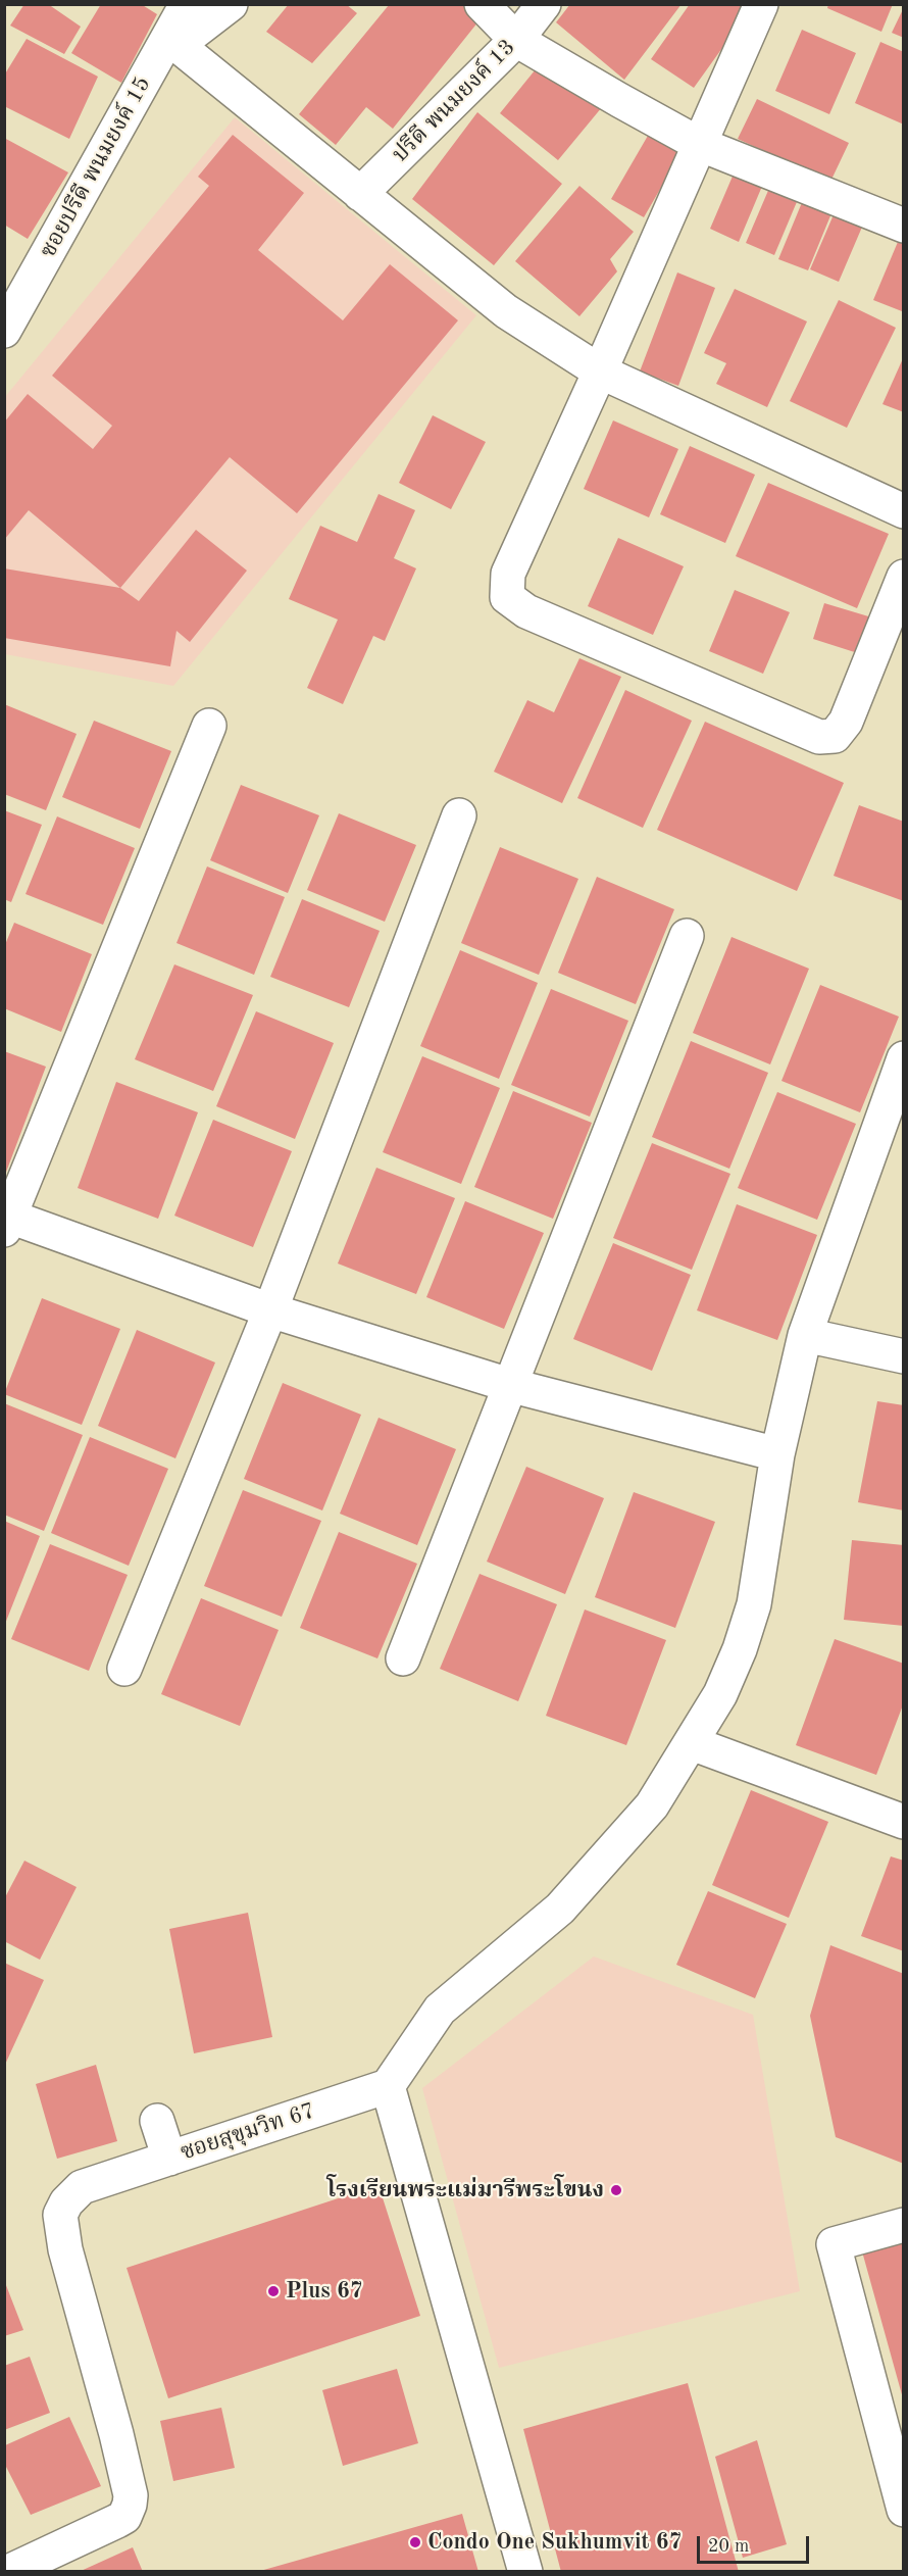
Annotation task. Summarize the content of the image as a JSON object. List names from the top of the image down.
{
  "streets": {
    "street": ["ปรีดี พนมยงค์ 13", "ซอยปรีดี พนมยงค์ 15", "ซอยสุขุมวิท 67"]
  },
  "places": ["โรงเรียนพระแม่มารีพระโขนง", "Plus 67", "Condo One Sukhumvit 67"],
  "scale_bar": "20 m"
}
